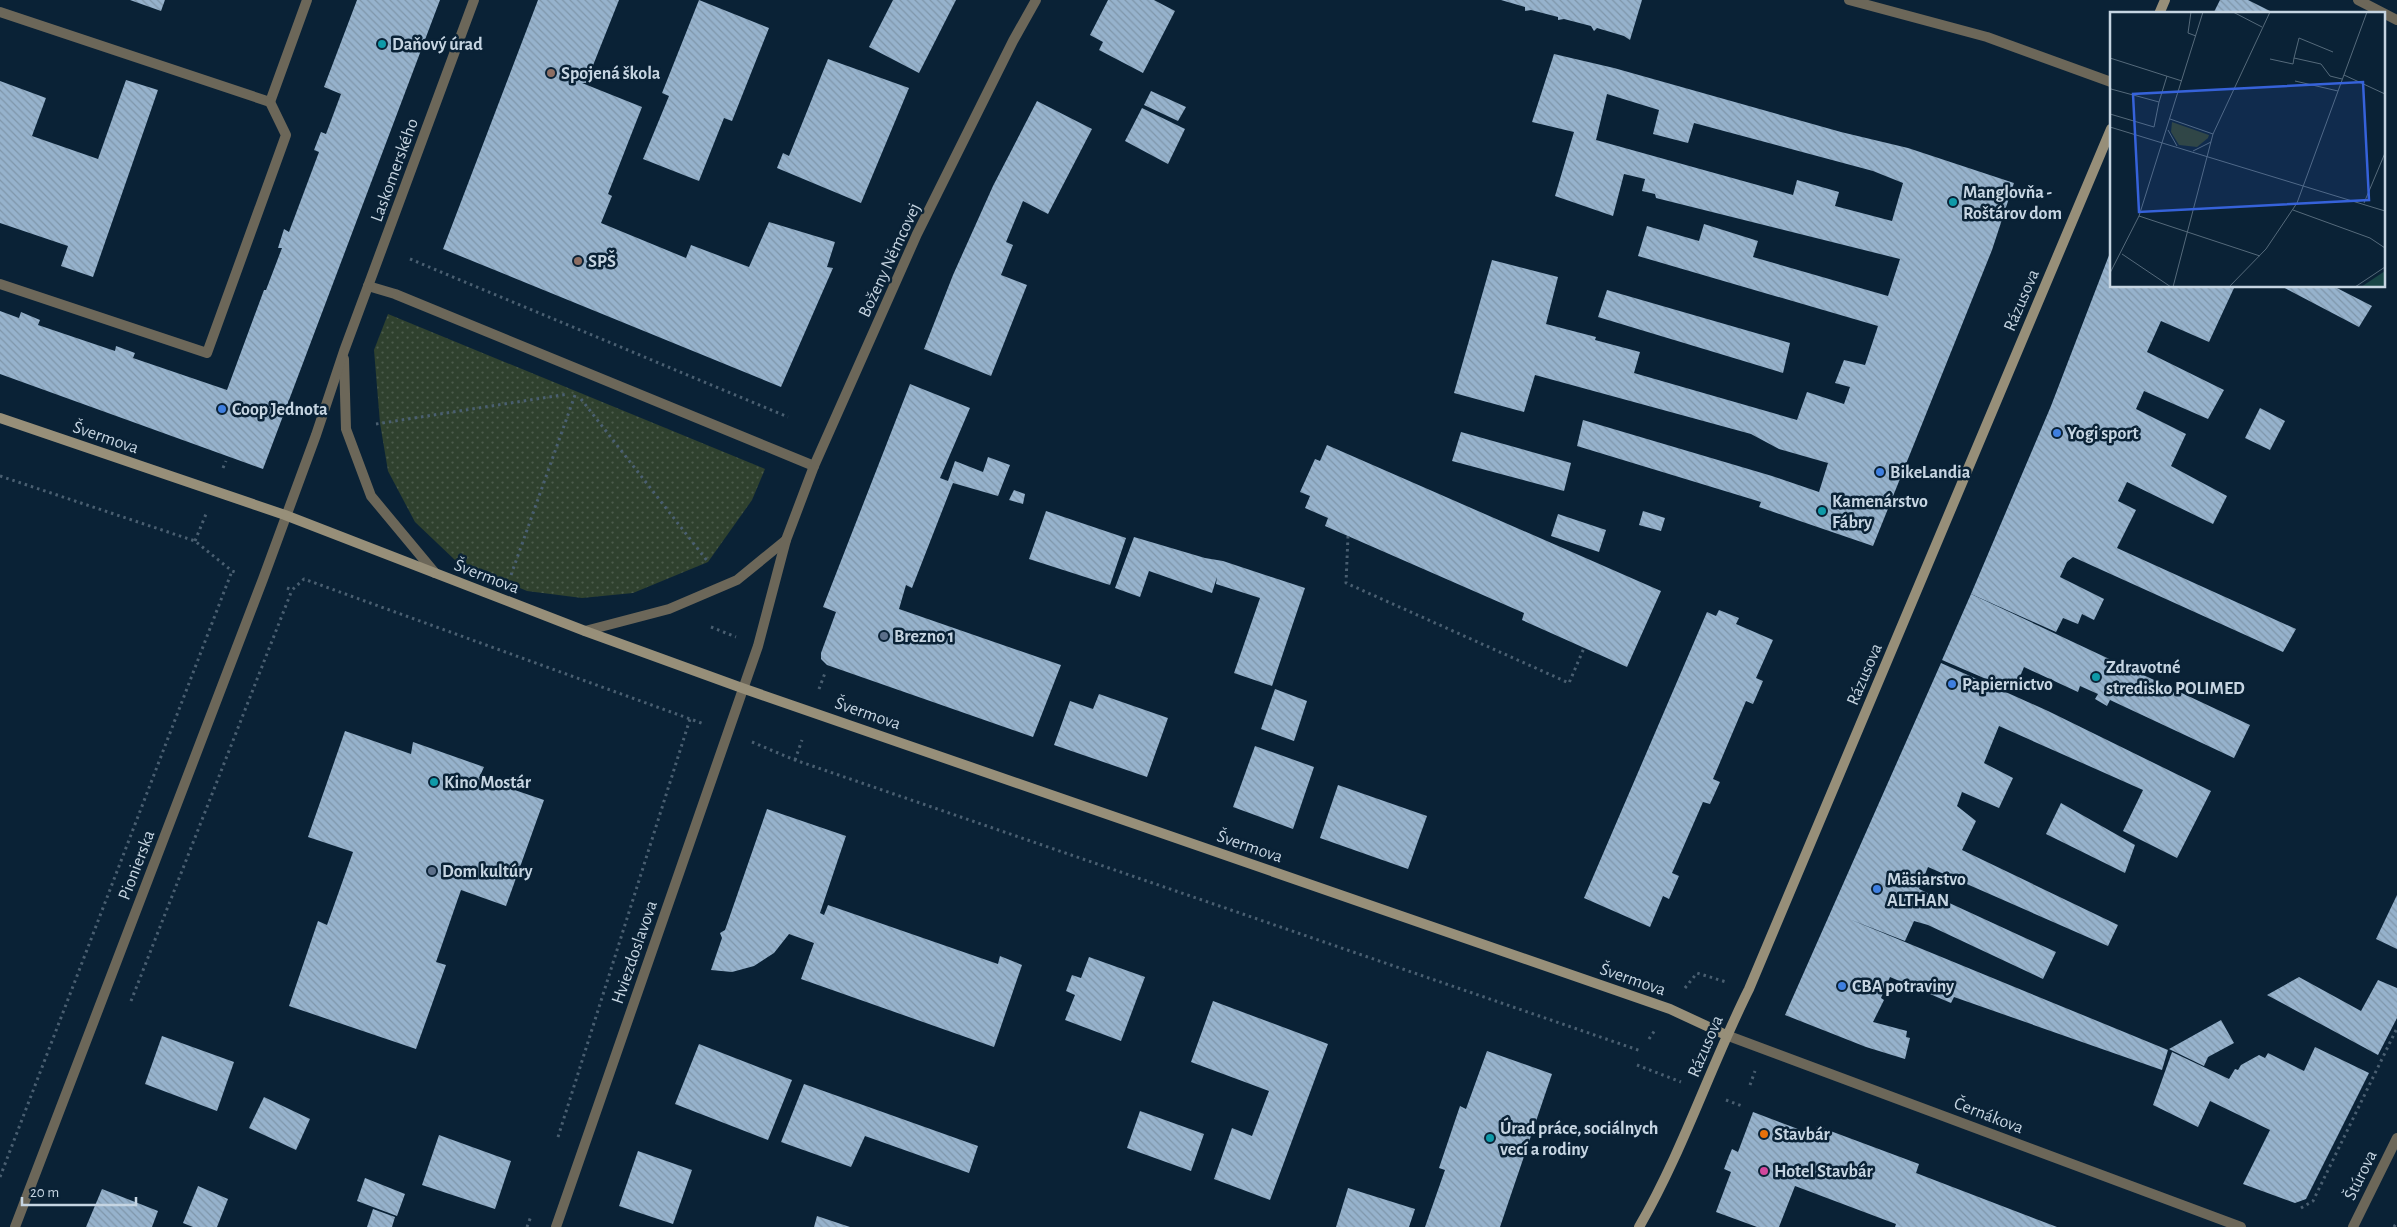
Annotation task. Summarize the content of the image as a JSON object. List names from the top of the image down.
{
  "streets": {
    "street": [
      "Laskomerského",
      "Boženy Němcovej",
      "Rázusova",
      "Švermova",
      "Pionierska",
      "Hviezdoslavova",
      "Černákova",
      "Štúrova"
    ]
  },
  "crossings": [
    ["Laskomerského", "Švermova"],
    ["Laskomerského", "Pionierska"],
    ["Boženy Němcovej", "Švermova"],
    ["Boženy Němcovej", "Hviezdoslavova"],
    ["Rázusova", "Švermova"],
    ["Rázusova", "Černákova"],
    ["Švermova", "Pionierska"],
    ["Švermova", "Hviezdoslavova"],
    ["Švermova", "Černákova"]
  ],
  "places": [
    "Daňový úrad",
    "Spojená škola",
    "Manglovňa - Roštárov dom",
    "SPŠ",
    "Coop Jednota",
    "Yogi sport",
    "BikeLandia",
    "Kamenárstvo Fábry",
    "Brezno 1",
    "Zdravotné stredisko POLIMED",
    "Papiernictvo",
    "Kino Mostár",
    "Dom kultúry",
    "Mäsiarstvo ALTHAN",
    "CBA potraviny",
    "Stavbár",
    "Úrad práce, sociálnych vecí a rodiny",
    "Hotel Stavbár"
  ],
  "scale_bar": "20 m"
}
